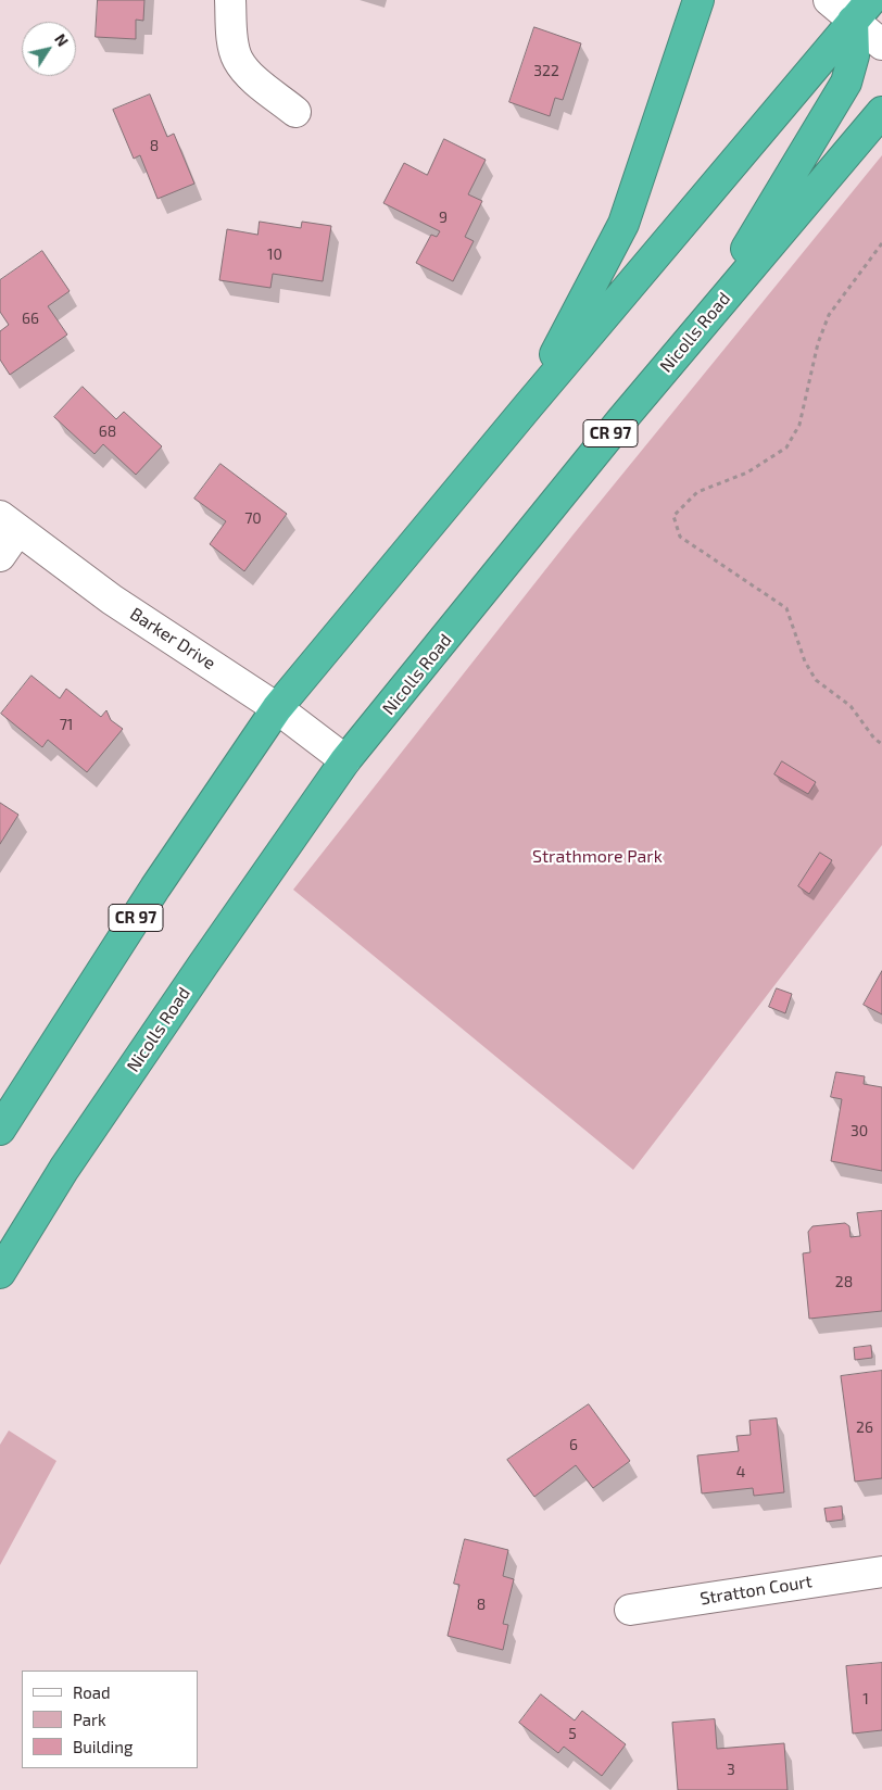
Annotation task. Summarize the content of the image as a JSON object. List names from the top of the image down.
{
  "streets": {
    "highway": ["Nicolls Road", "CR 97"],
    "street": ["Barker Drive", "Stratton Court"]
  },
  "crossings": [
    ["Nicolls Road", "Barker Drive"],
    ["CR 97", "Barker Drive"]
  ],
  "parks": ["Strathmore Park"],
  "house_numbers": [
    "322",
    "8",
    "9",
    "10",
    "66",
    "68",
    "70",
    "71",
    "30",
    "28",
    "26",
    "6",
    "4",
    "8",
    "1",
    "5",
    "3"
  ],
  "legend": ["Road", "Park", "Building"],
  "north": "top right"
}
